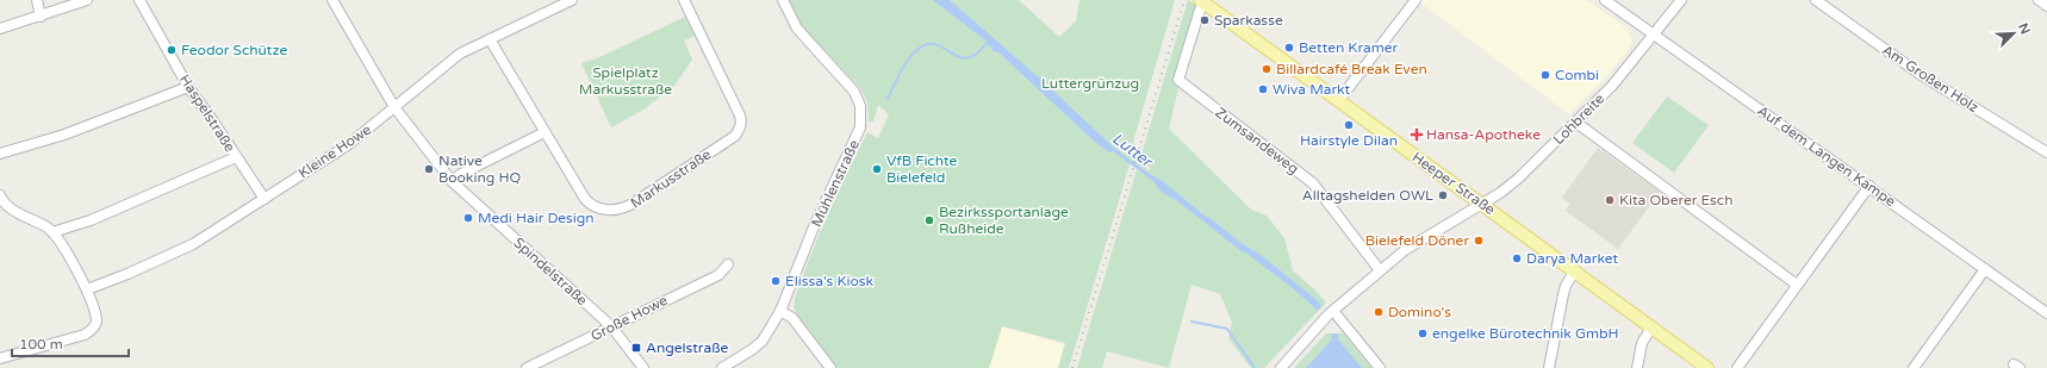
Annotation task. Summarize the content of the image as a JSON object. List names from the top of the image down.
{
  "streets": {
    "main road": ["Heeper Straße"],
    "street": [
      "Am Großen Holz",
      "Haspelstraße",
      "Lohbreite",
      "Zumsandeweg",
      "Kleine Howe",
      "Auf dem Langen Kampe",
      "Markusstraße",
      "Mühlenstraße",
      "Spindelstraße",
      "Große Howe"
    ]
  },
  "crossings": [
    ["Haspelstraße", "Kleine Howe"],
    ["Lohbreite", "Zumsandeweg"],
    ["Lohbreite", "Auf dem Langen Kampe"],
    ["Lohbreite", "Heeper Straße"],
    ["Zumsandeweg", "Heeper Straße"],
    ["Kleine Howe", "Markusstraße"],
    ["Kleine Howe", "Spindelstraße"],
    ["Spindelstraße", "Große Howe"]
  ],
  "water": ["Lutter"],
  "parks": ["Spielplatz Markusstraße", "Luttergrünzug"],
  "places": {
    "other": [
      "Sparkasse",
      "Betten Kramer",
      "Feodor Schütze",
      "Billardcafé Break Even",
      "Combi",
      "Wiva Markt",
      "Hairstyle Dilan",
      "Native Booking HQ",
      "VfB Fichte Bielefeld",
      "Alltagshelden OWL",
      "Kita Oberer Esch",
      "Medi Hair Design",
      "Bezirkssportanlage Rußheide",
      "Bielefeld Döner",
      "Darya Market",
      "Elissa's Kiosk",
      "Domino's",
      "engelke Bürotechnik GmbH"
    ],
    "health": ["Hansa-Apotheke"],
    "transit": ["Angelstraße"]
  },
  "scale_bar": "100 m",
  "north": "top right"
}
